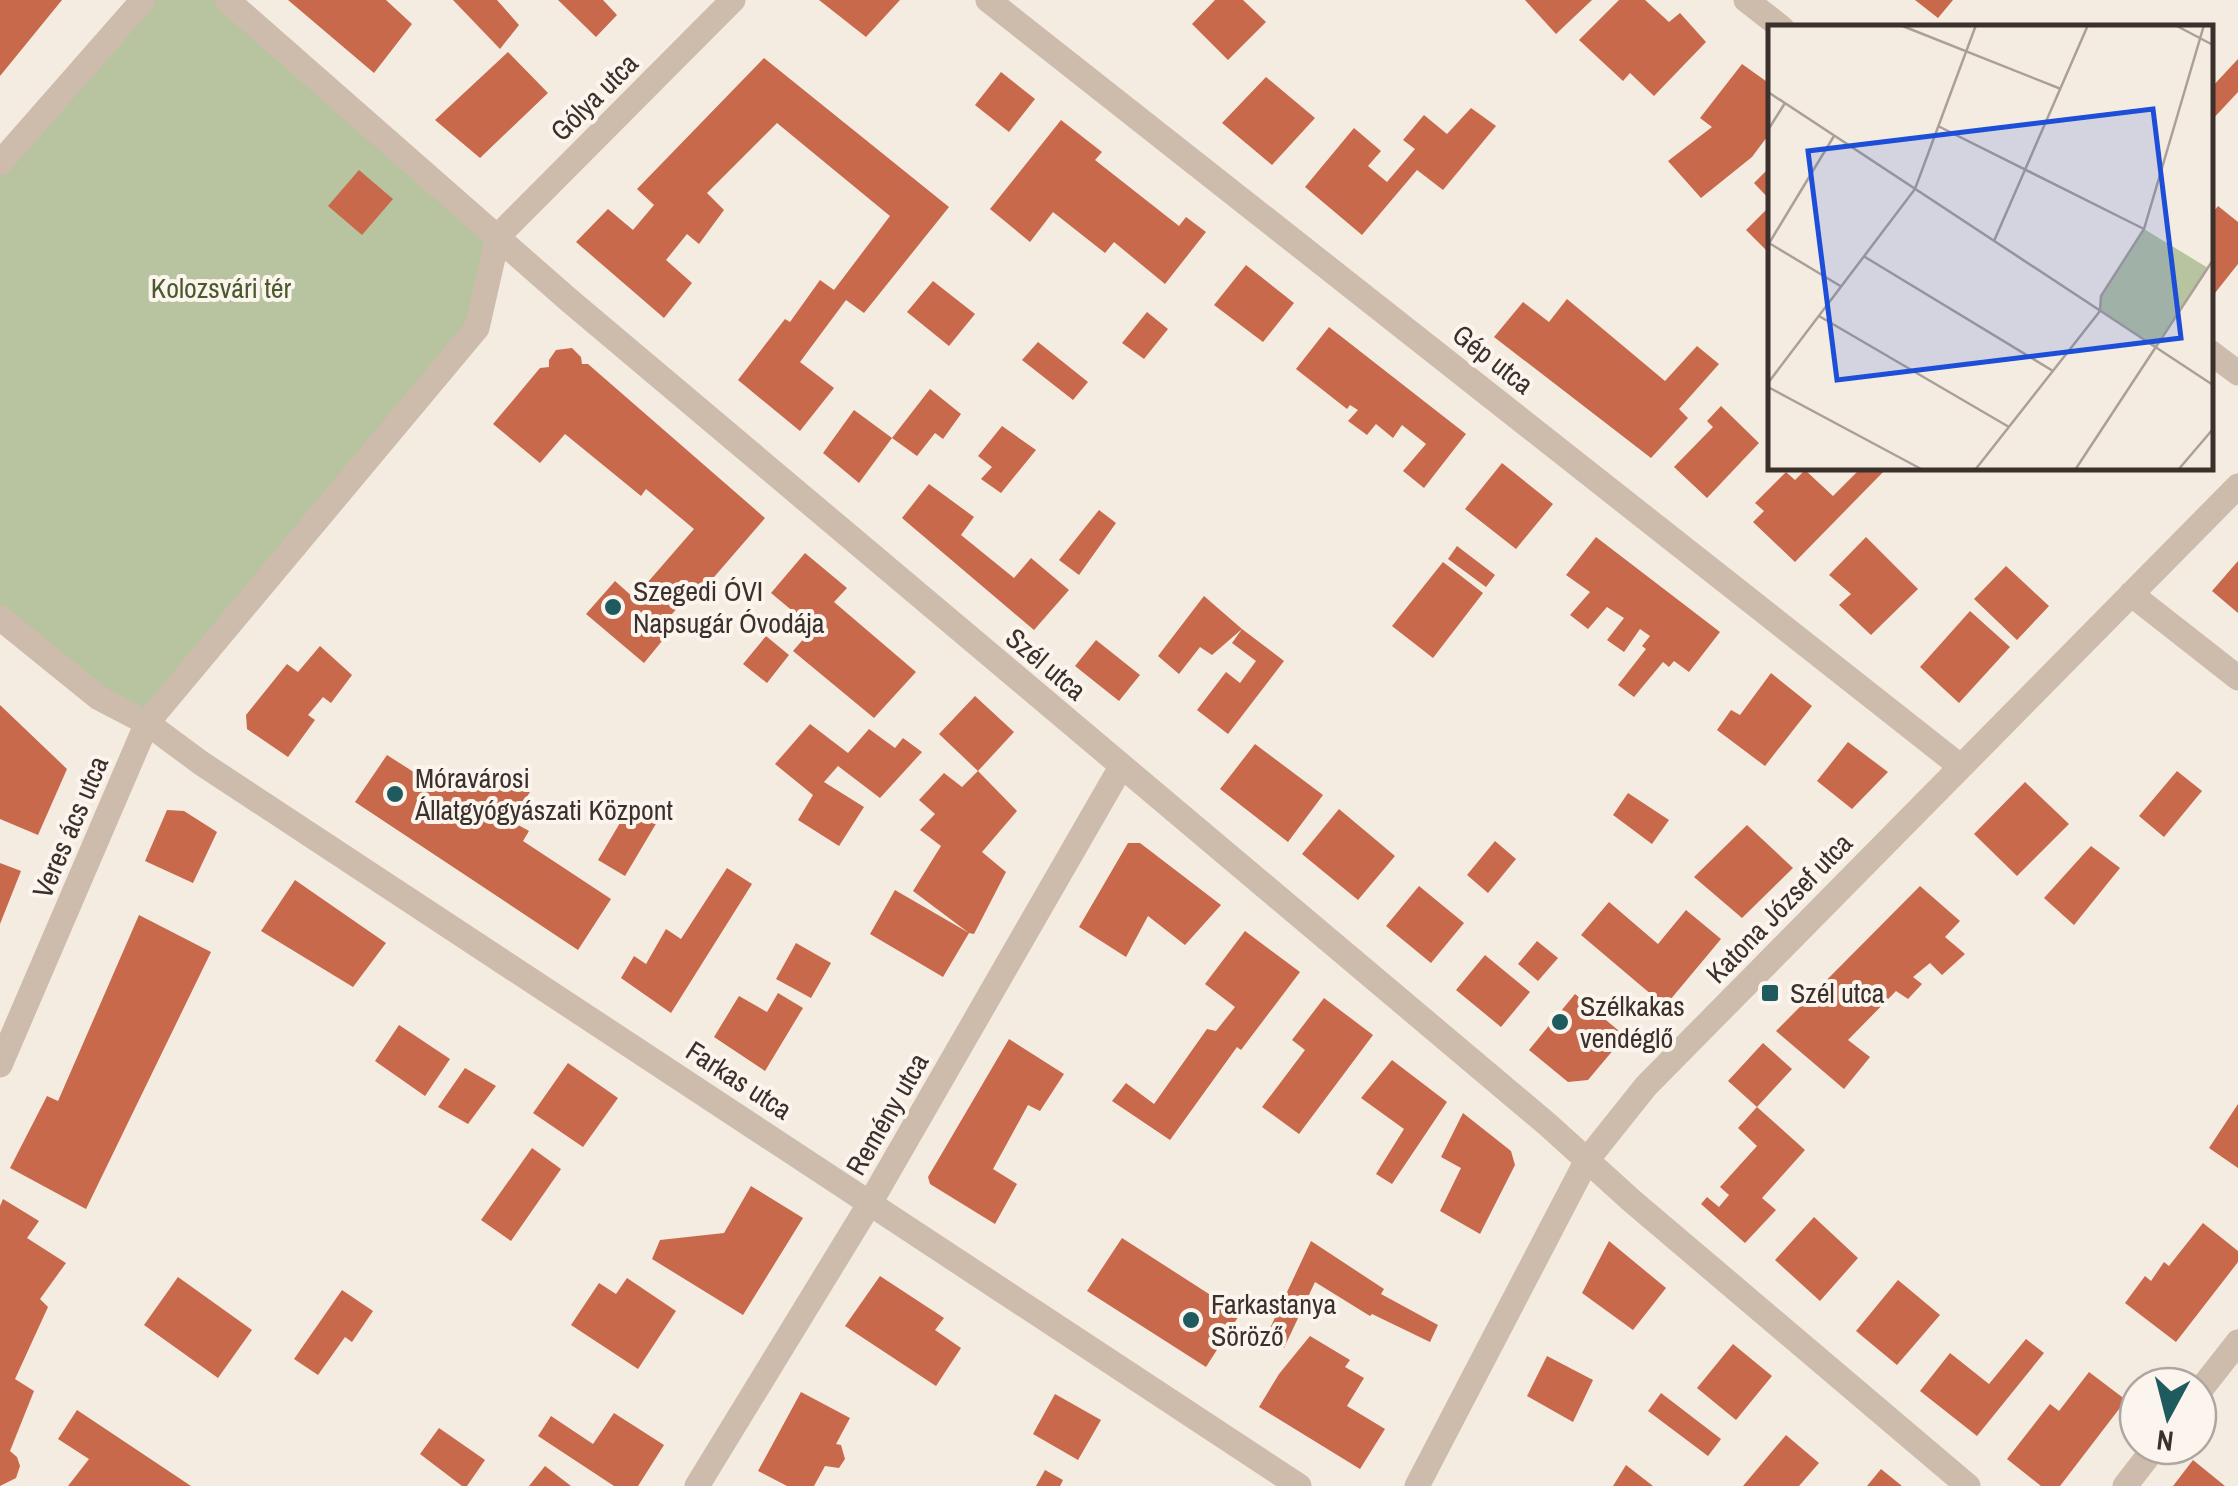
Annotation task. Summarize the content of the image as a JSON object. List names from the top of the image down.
{
  "streets": {
    "street": [
      "Gólya utca",
      "Gép utca",
      "Szél utca",
      "Veres ács utca",
      "Katona József utca",
      "Farkas utca",
      "Remény utca"
    ]
  },
  "crossings": [
    ["Gólya utca", "Szél utca"],
    ["Gép utca", "Katona József utca"],
    ["Szél utca", "Katona József utca"],
    ["Szél utca", "Remény utca"],
    ["Veres ács utca", "Farkas utca"],
    ["Farkas utca", "Remény utca"]
  ],
  "parks": ["Kolozsvári tér"],
  "places": {
    "other": [
      "Szegedi ÓVI Napsugár Óvodája",
      "Móravárosi Állatgyógyászati Központ",
      "Szélkakas vendéglő",
      "Farkastanya Söröző"
    ],
    "transit": ["Szél utca"]
  },
  "north": "bottom"
}
